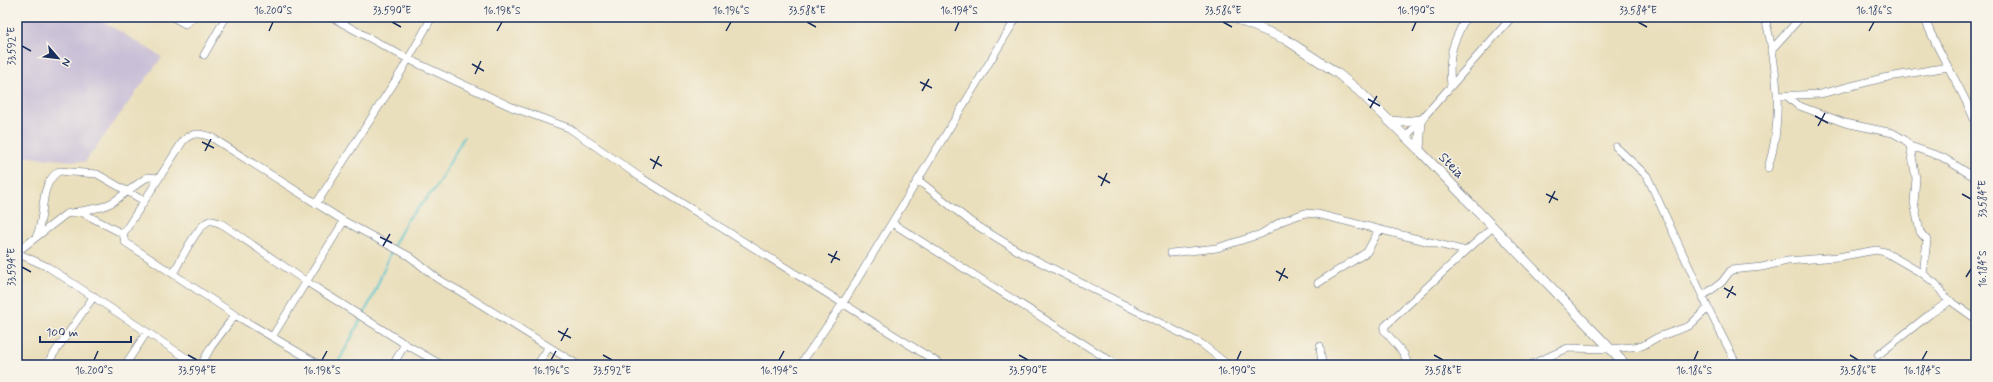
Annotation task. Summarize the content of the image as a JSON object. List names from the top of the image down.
{
  "streets": {
    "main road": ["Steia"]
  },
  "scale_bar": "100 m",
  "north": "bottom right",
  "coordinates": [
    "16.200°S",
    "33.590°E",
    "16.198°S",
    "16.196°S",
    "33.588°E",
    "16.194°S",
    "33.586°E",
    "16.190°S",
    "33.584°E",
    "16.186°S",
    "33.592°E",
    "33.594°E",
    "16.184°S"
  ]
}
